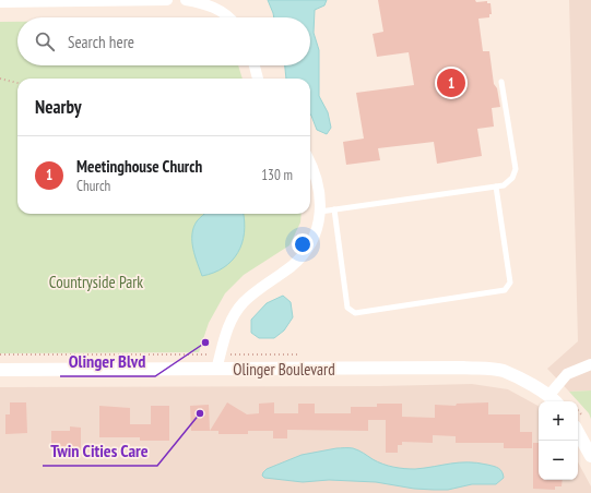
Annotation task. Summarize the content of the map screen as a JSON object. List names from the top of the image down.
{
  "streets": {
    "street": ["Olinger Boulevard"]
  },
  "parks": ["Countryside Park"],
  "places": ["Olinger Blvd", "Twin Cities Care"],
  "page": {
    "search": "Search here",
    "pins": "1",
    "heading": "Nearby",
    "list": [
      {
        "mark": "1",
        "name": "Meetinghouse Church",
        "note": "Church",
        "value": "130 m"
      }
    ],
    "map_buttons": ["+", "−"]
  }
}
